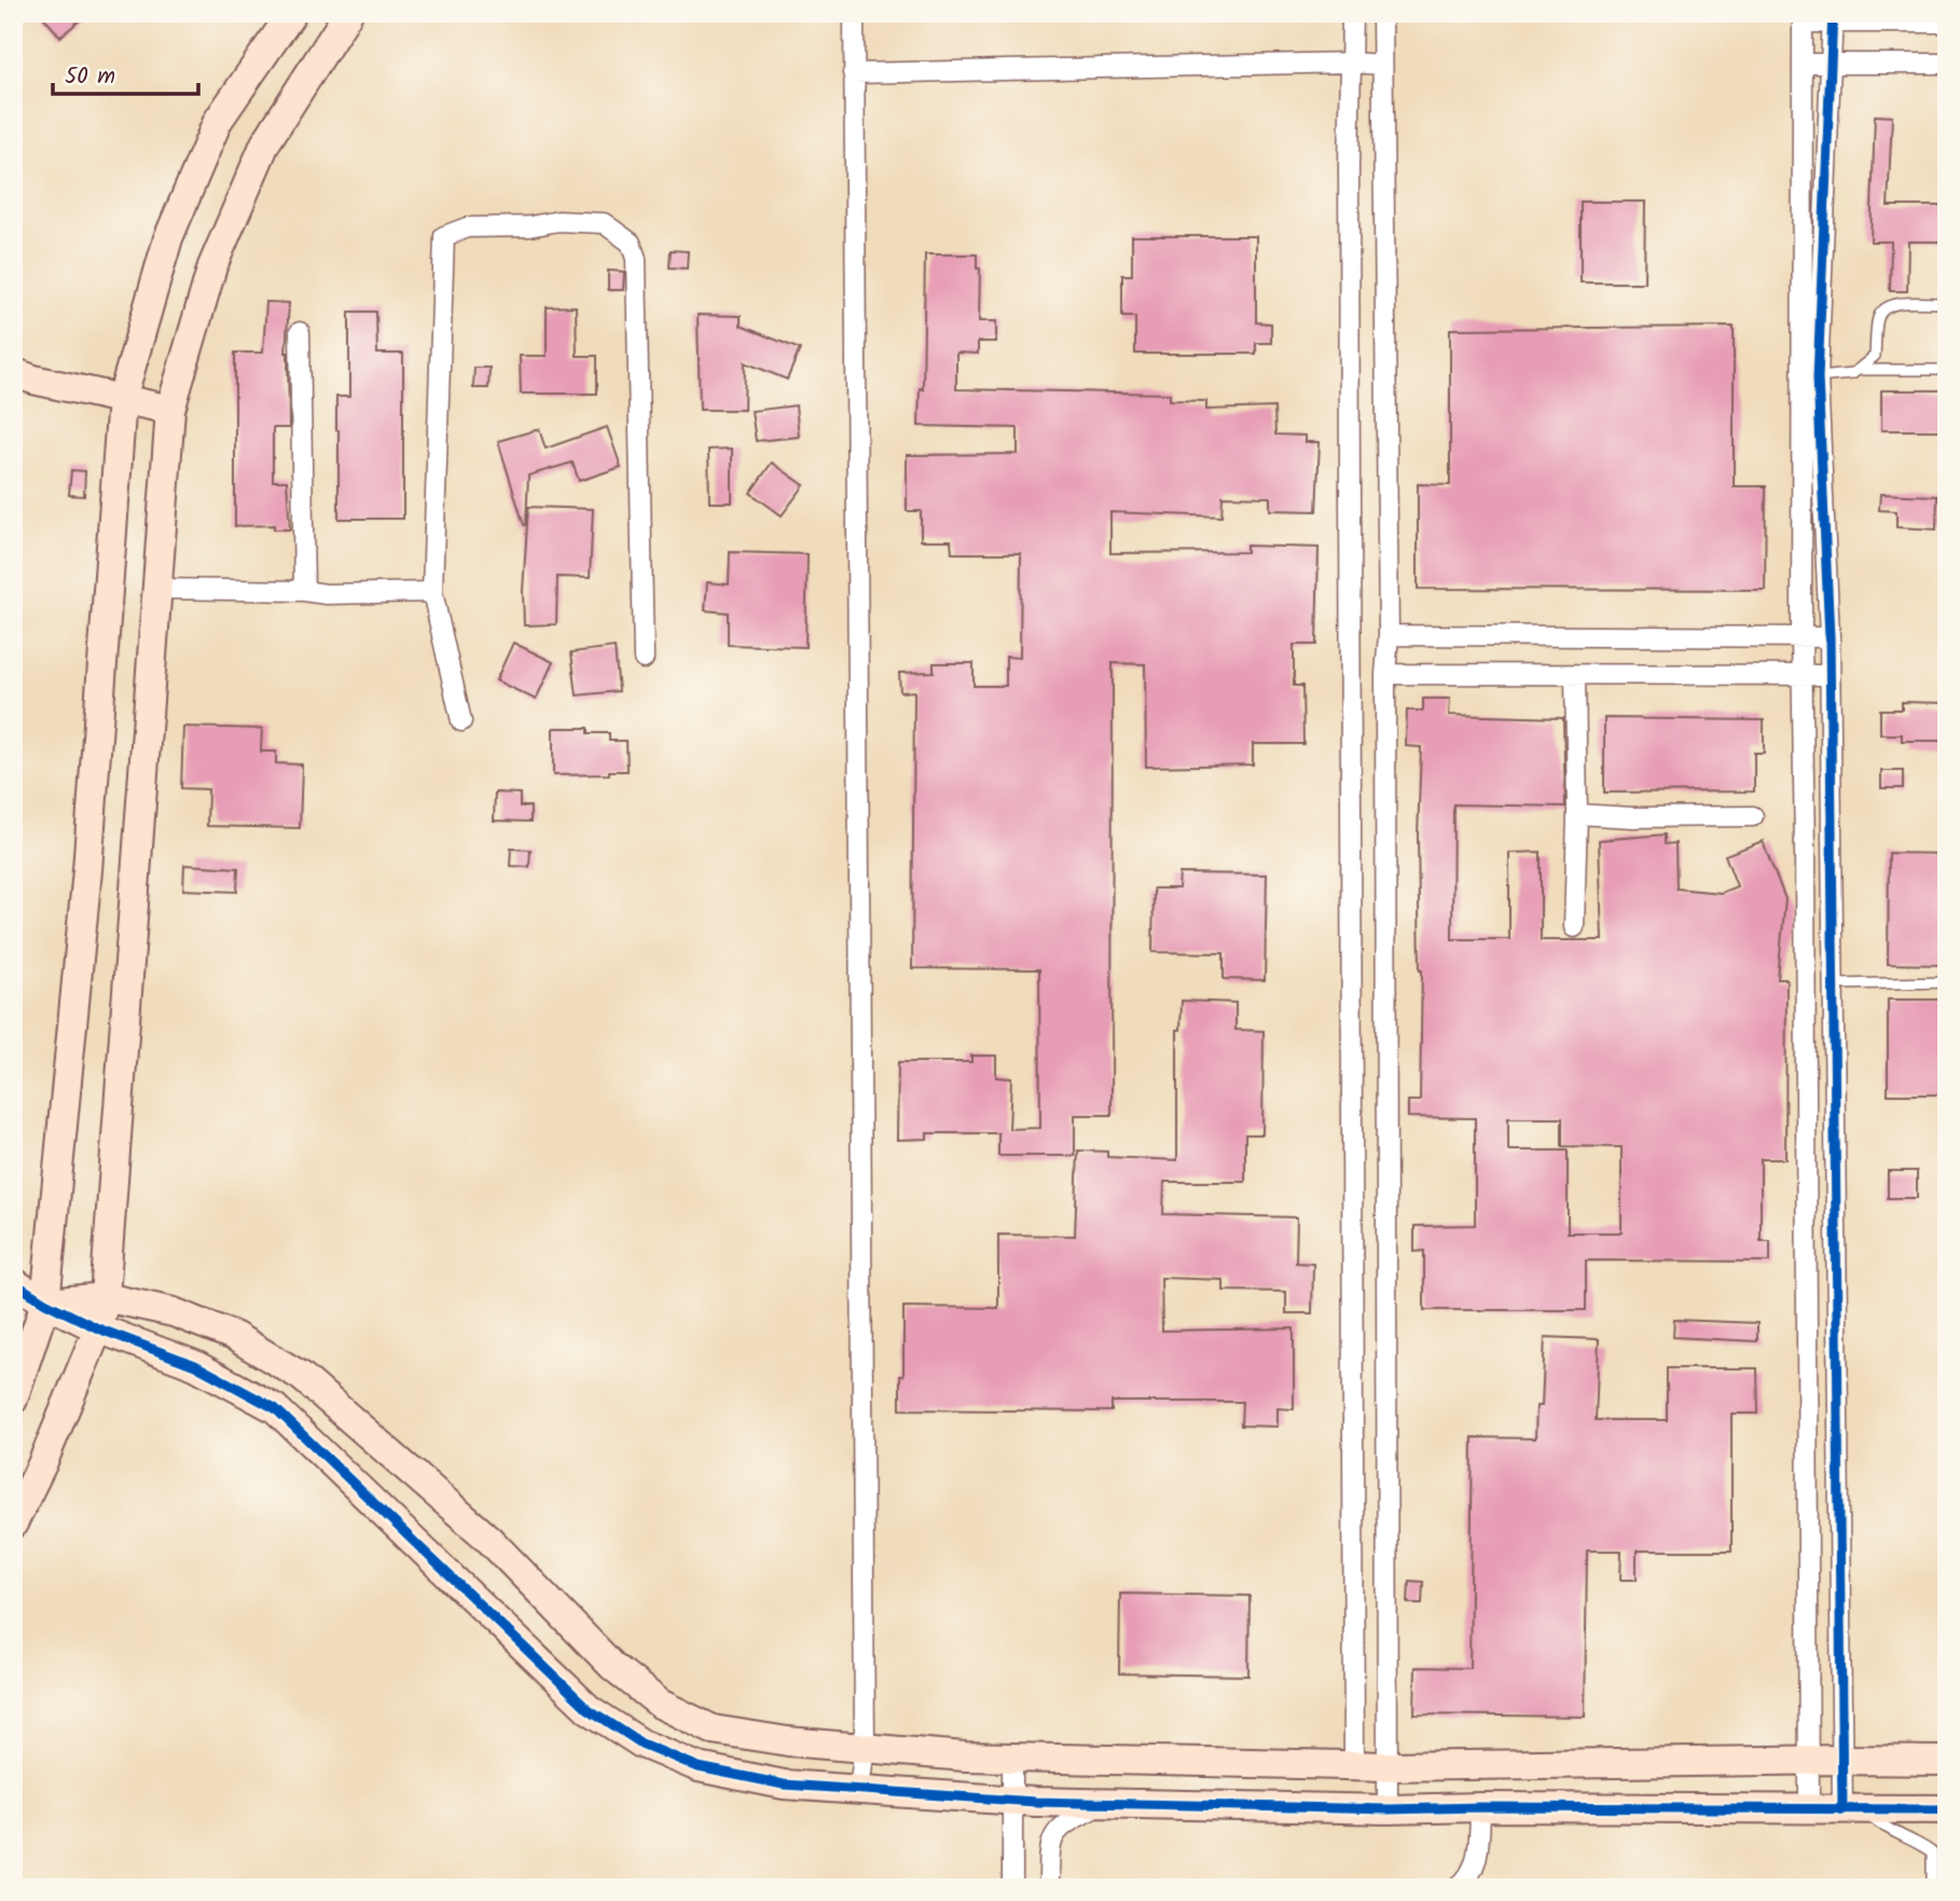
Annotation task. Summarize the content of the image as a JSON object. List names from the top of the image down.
{
  "scale_bar": "50 m"
}
